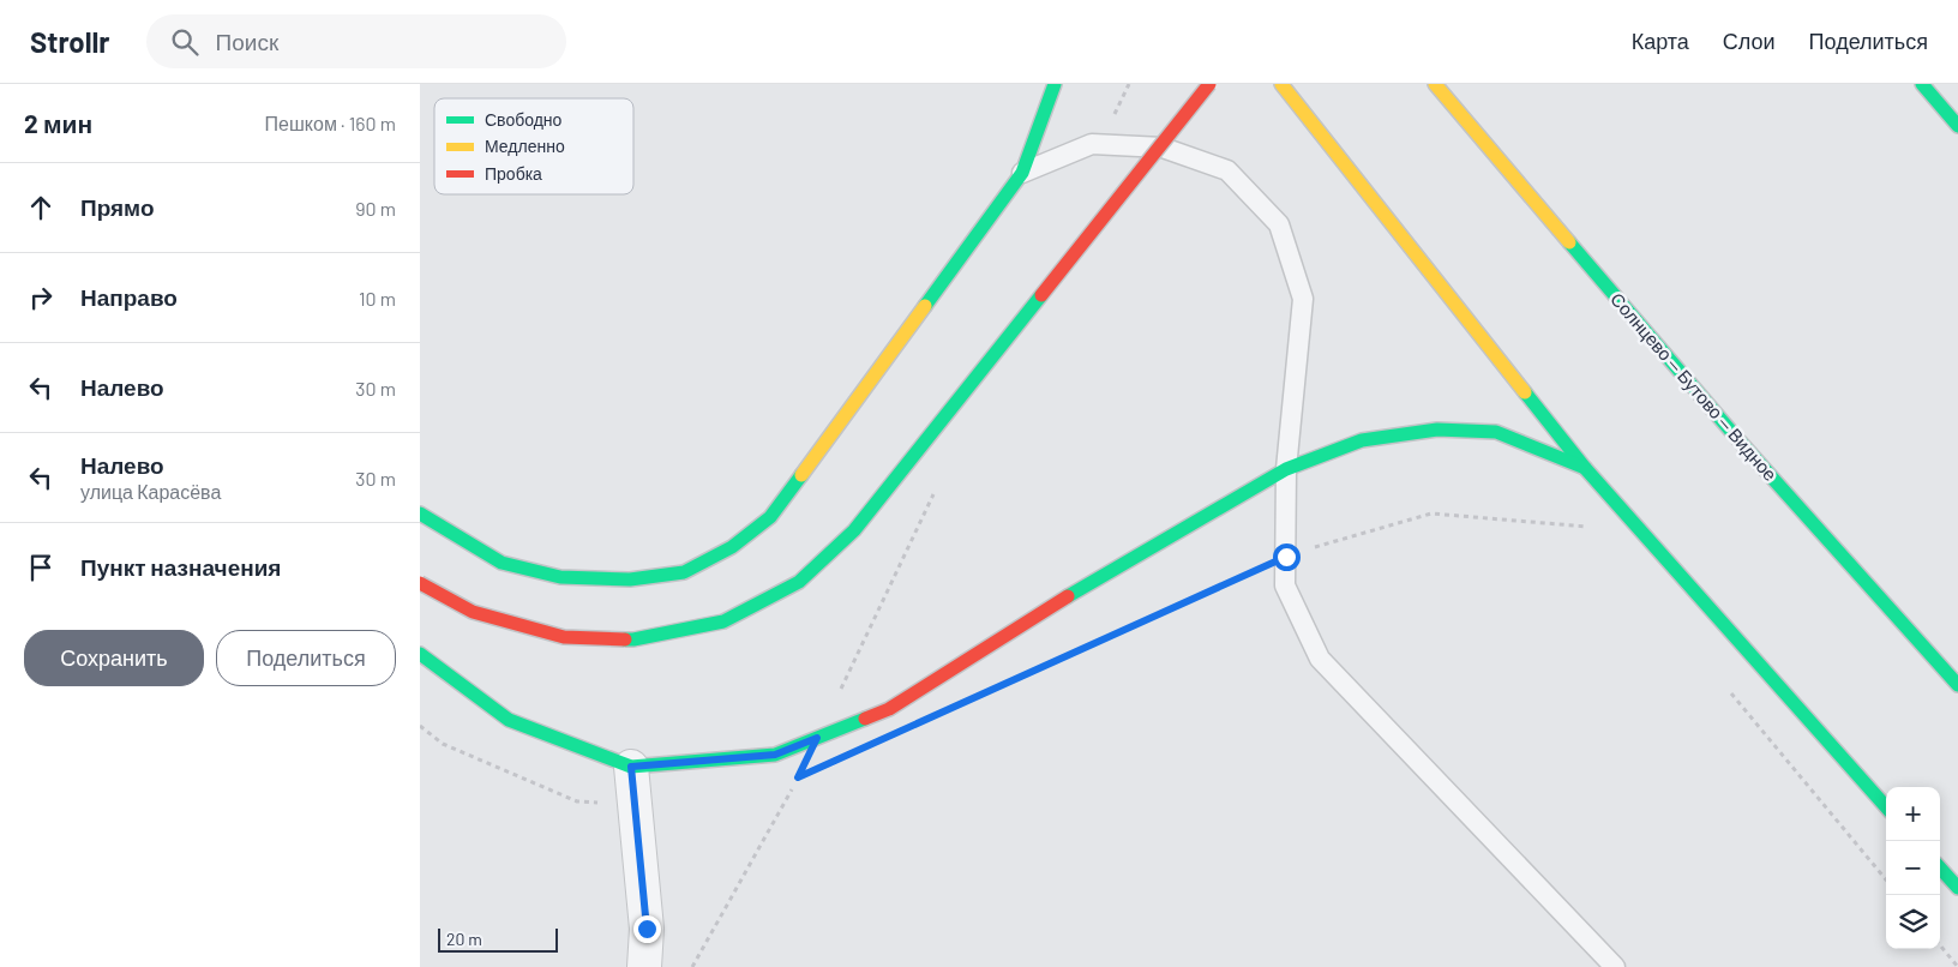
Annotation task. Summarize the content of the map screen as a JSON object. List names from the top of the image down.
{
  "streets": {
    "main road": ["Солнцево — Бутово — Видное"]
  },
  "legend": ["Свободно", "Медленно", "Пробка"],
  "scale_bar": "20 m",
  "page": {
    "header": "Strollr",
    "search": "Поиск",
    "nav": ["Карта", "Слои", "Поделиться"],
    "heading": ["2 мин", "Пешком · 160 m"],
    "list": [
      ["Прямо", "90 m"],
      ["Направо", "10 m"],
      ["Налево", "30 m"],
      ["Налево", "улица Карасёва", "30 m"],
      "Пункт назначения"
    ],
    "buttons": ["Сохранить", "Поделиться"],
    "map_buttons": ["+", "−"],
    "scale": "20 m"
  }
}
